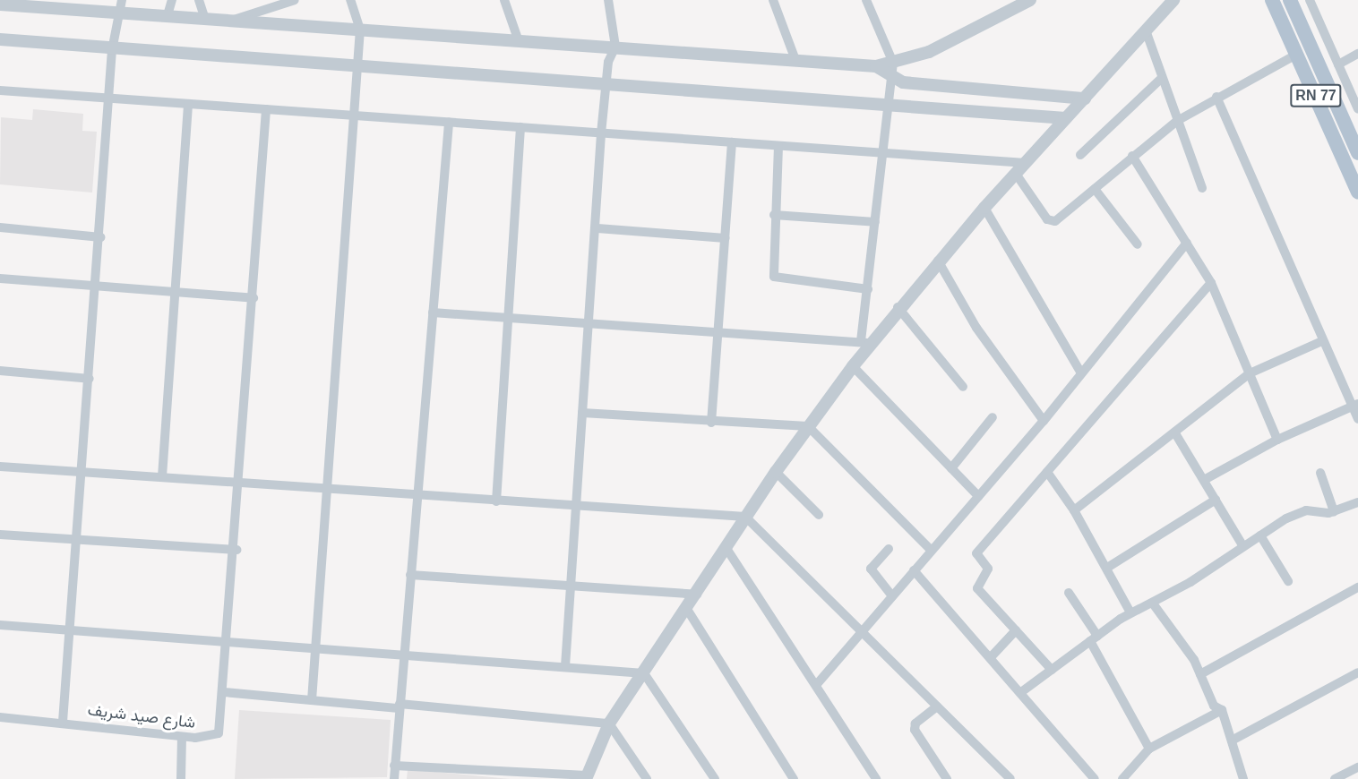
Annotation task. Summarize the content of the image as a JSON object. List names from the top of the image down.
{
  "streets": {
    "main road": ["RN 77"],
    "street": ["شارع صيد شريف"]
  }
}
